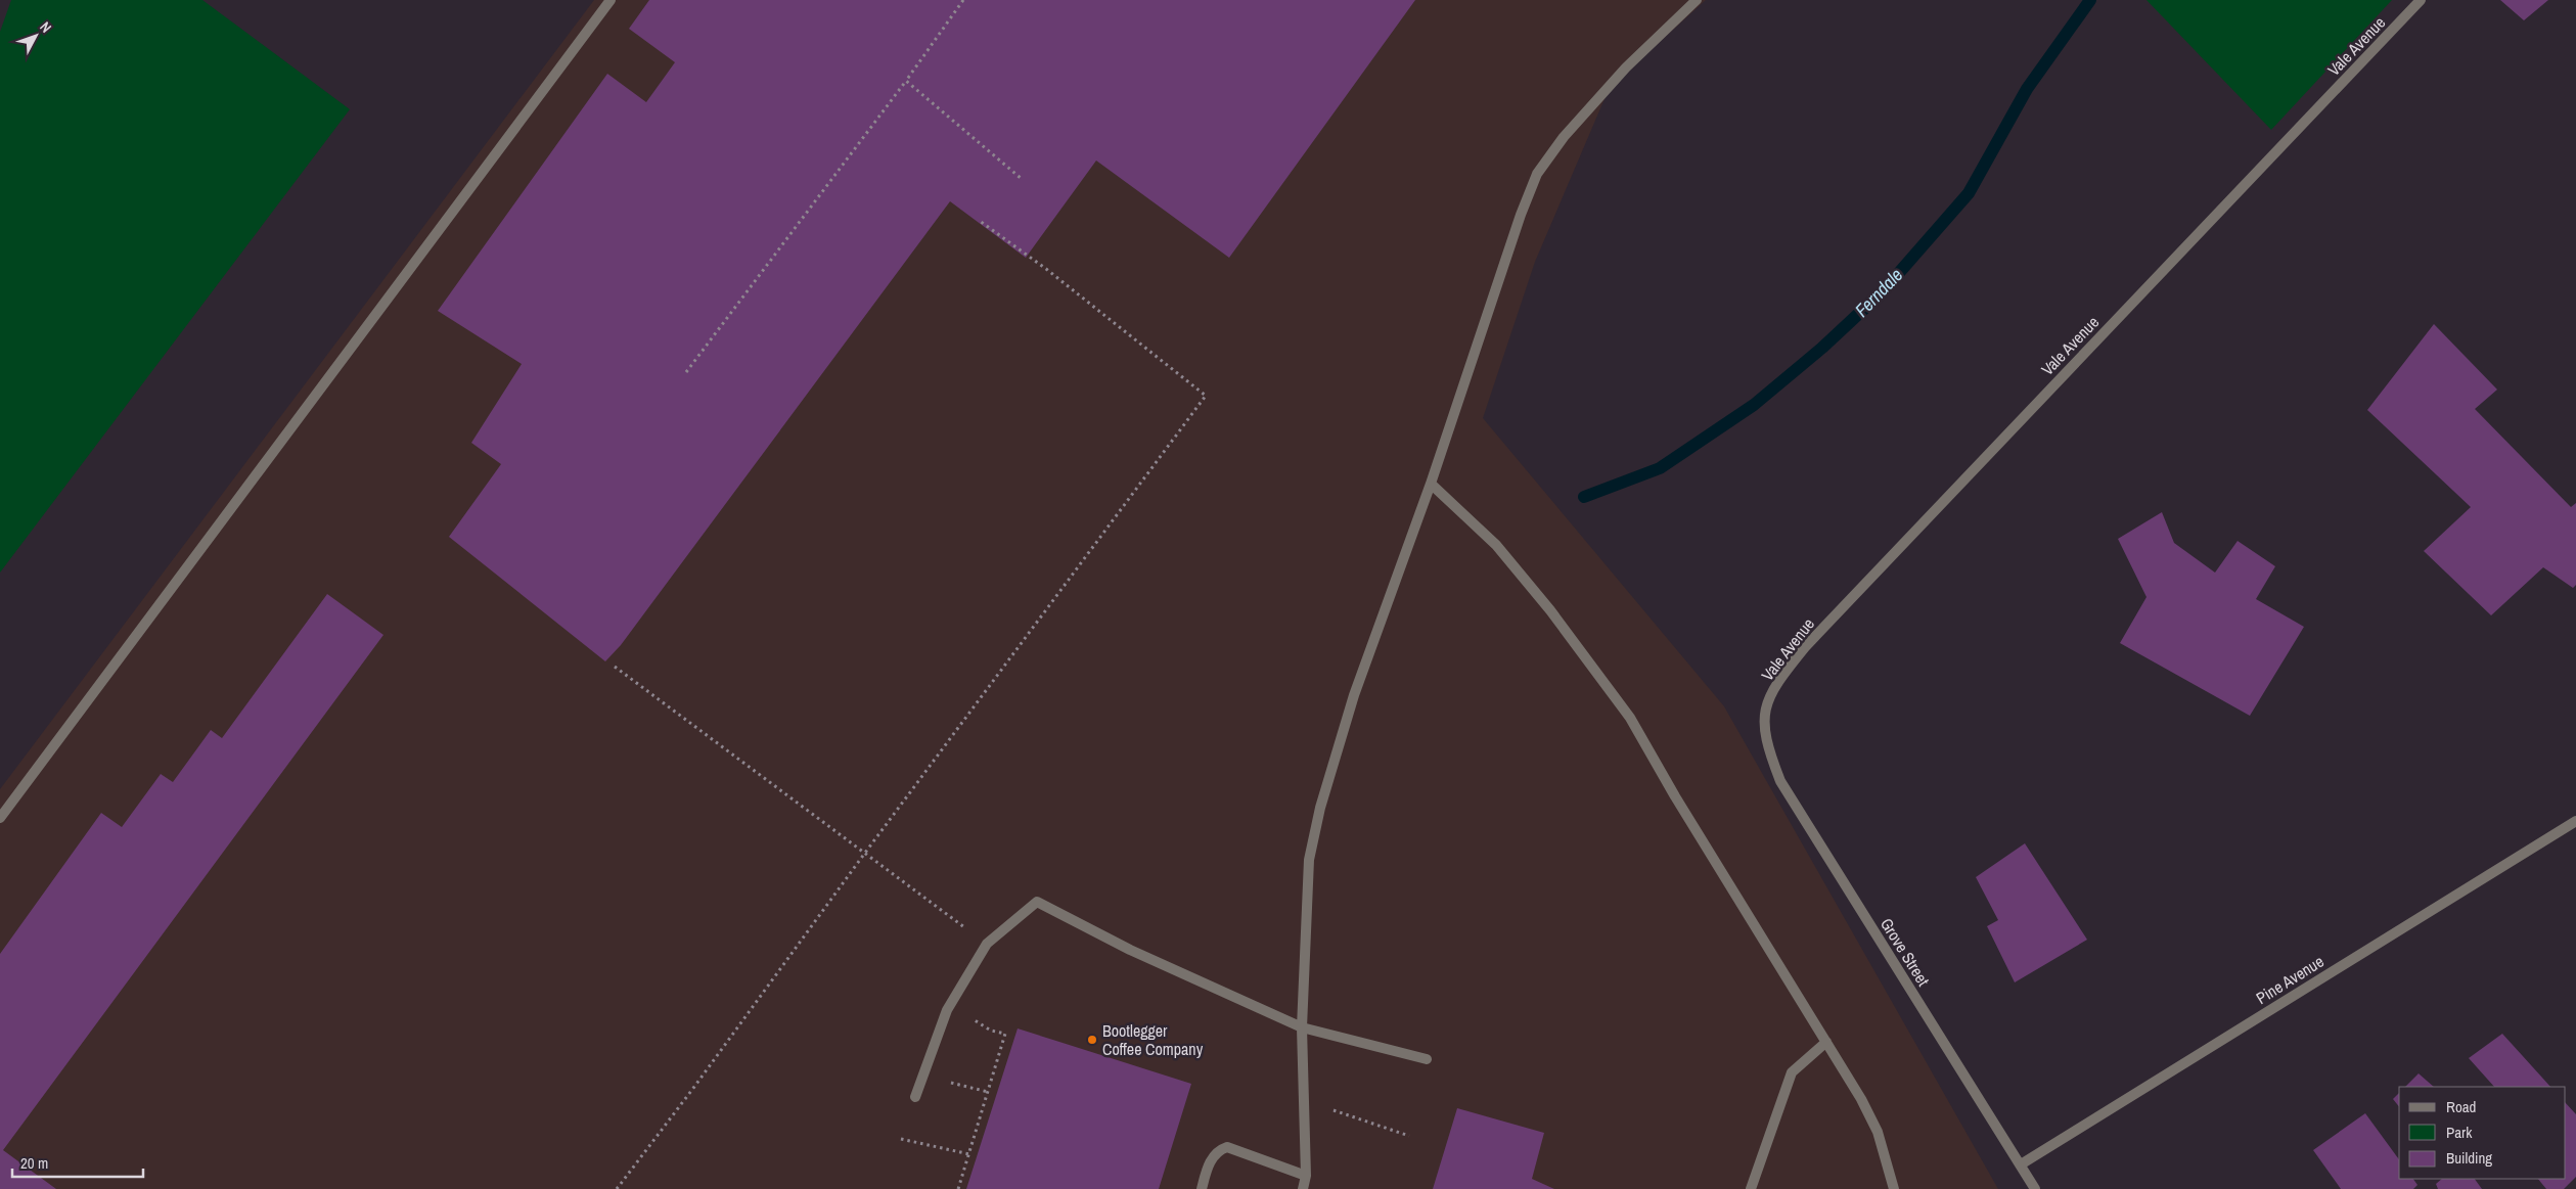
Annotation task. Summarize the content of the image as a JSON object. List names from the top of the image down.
{
  "streets": {
    "street": ["Vale Avenue", "Grove Street", "Pine Avenue"]
  },
  "crossings": [
    ["Vale Avenue", "Grove Street"],
    ["Grove Street", "Pine Avenue"]
  ],
  "water": ["Ferndale"],
  "places": ["Bootlegger Coffee Company"],
  "legend": ["Road", "Park", "Building"],
  "scale_bar": "20 m",
  "north": "top right"
}
